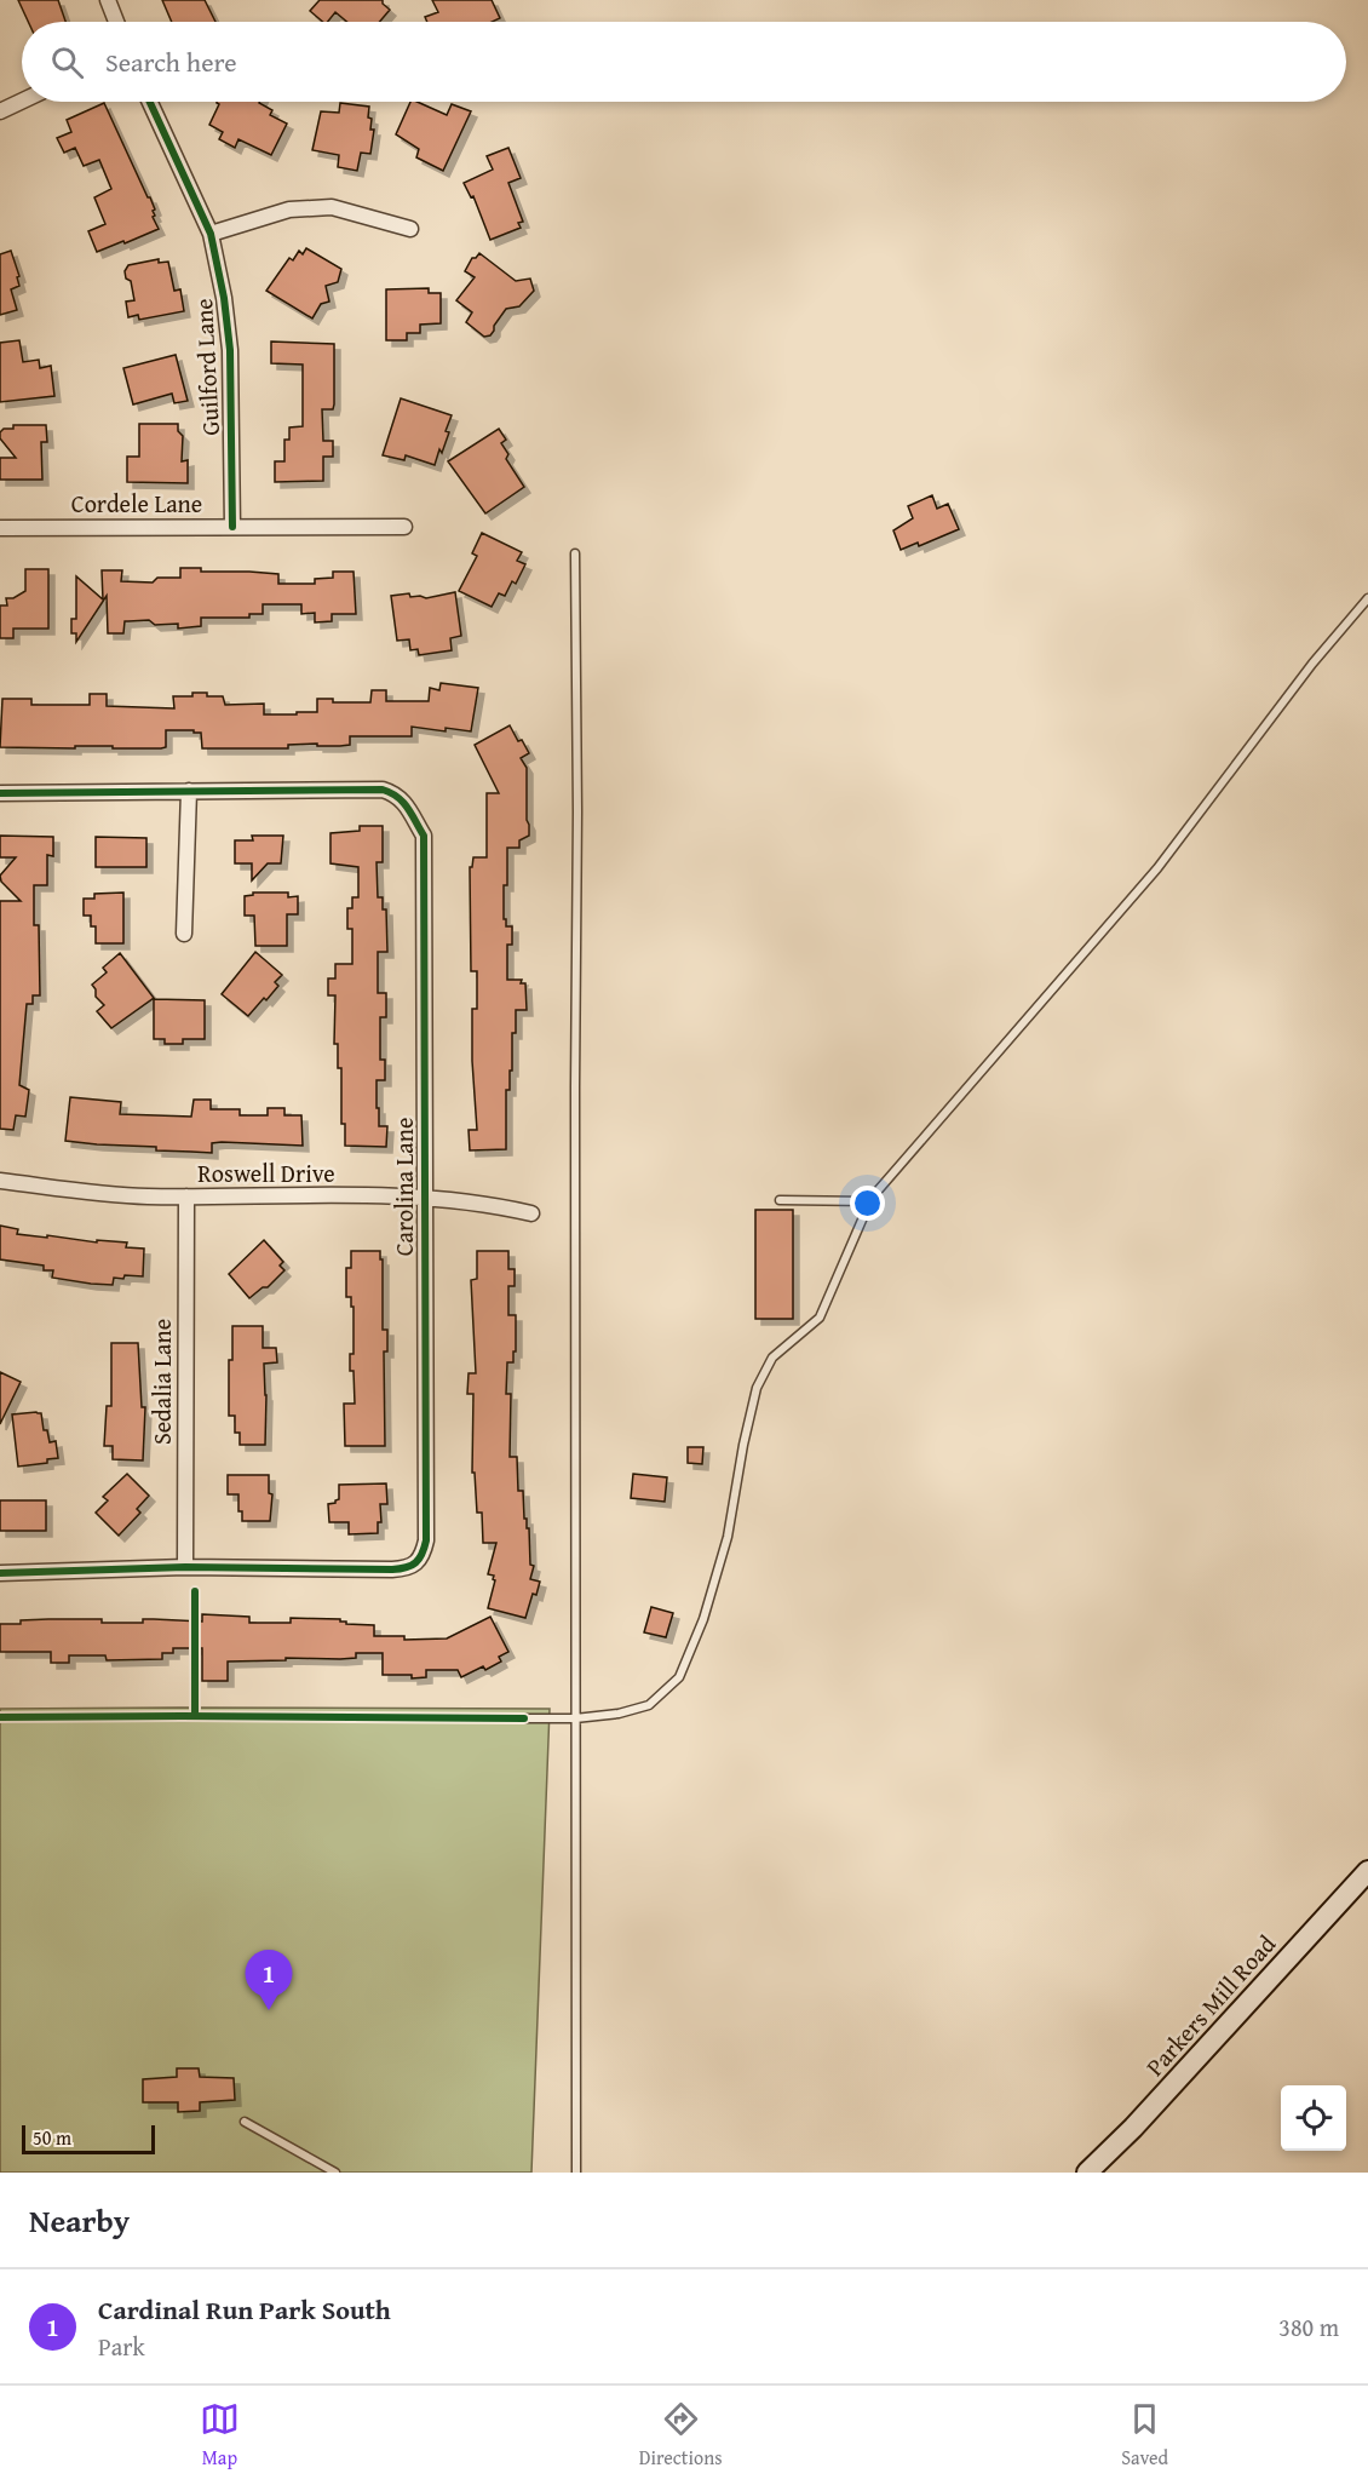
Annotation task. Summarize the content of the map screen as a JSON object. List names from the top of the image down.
{
  "streets": {
    "main road": ["Parkers Mill Road"],
    "street": [
      "Guilford Lane",
      "Cordele Lane",
      "Roswell Drive",
      "Carolina Lane",
      "Sedalia Lane"
    ]
  },
  "crossings": [
    ["Guilford Lane", "Cordele Lane"],
    ["Roswell Drive", "Carolina Lane"],
    ["Roswell Drive", "Sedalia Lane"],
    ["Carolina Lane", "Sedalia Lane"]
  ],
  "scale_bar": "50 m",
  "page": {
    "search": "Search here",
    "pins": "1",
    "scale": "50 m",
    "heading": "Nearby",
    "list": [
      {
        "mark": "1",
        "name": "Cardinal Run Park South",
        "note": "Park",
        "value": "380 m"
      }
    ],
    "nav": ["Map", "Directions", "Saved"]
  }
}
